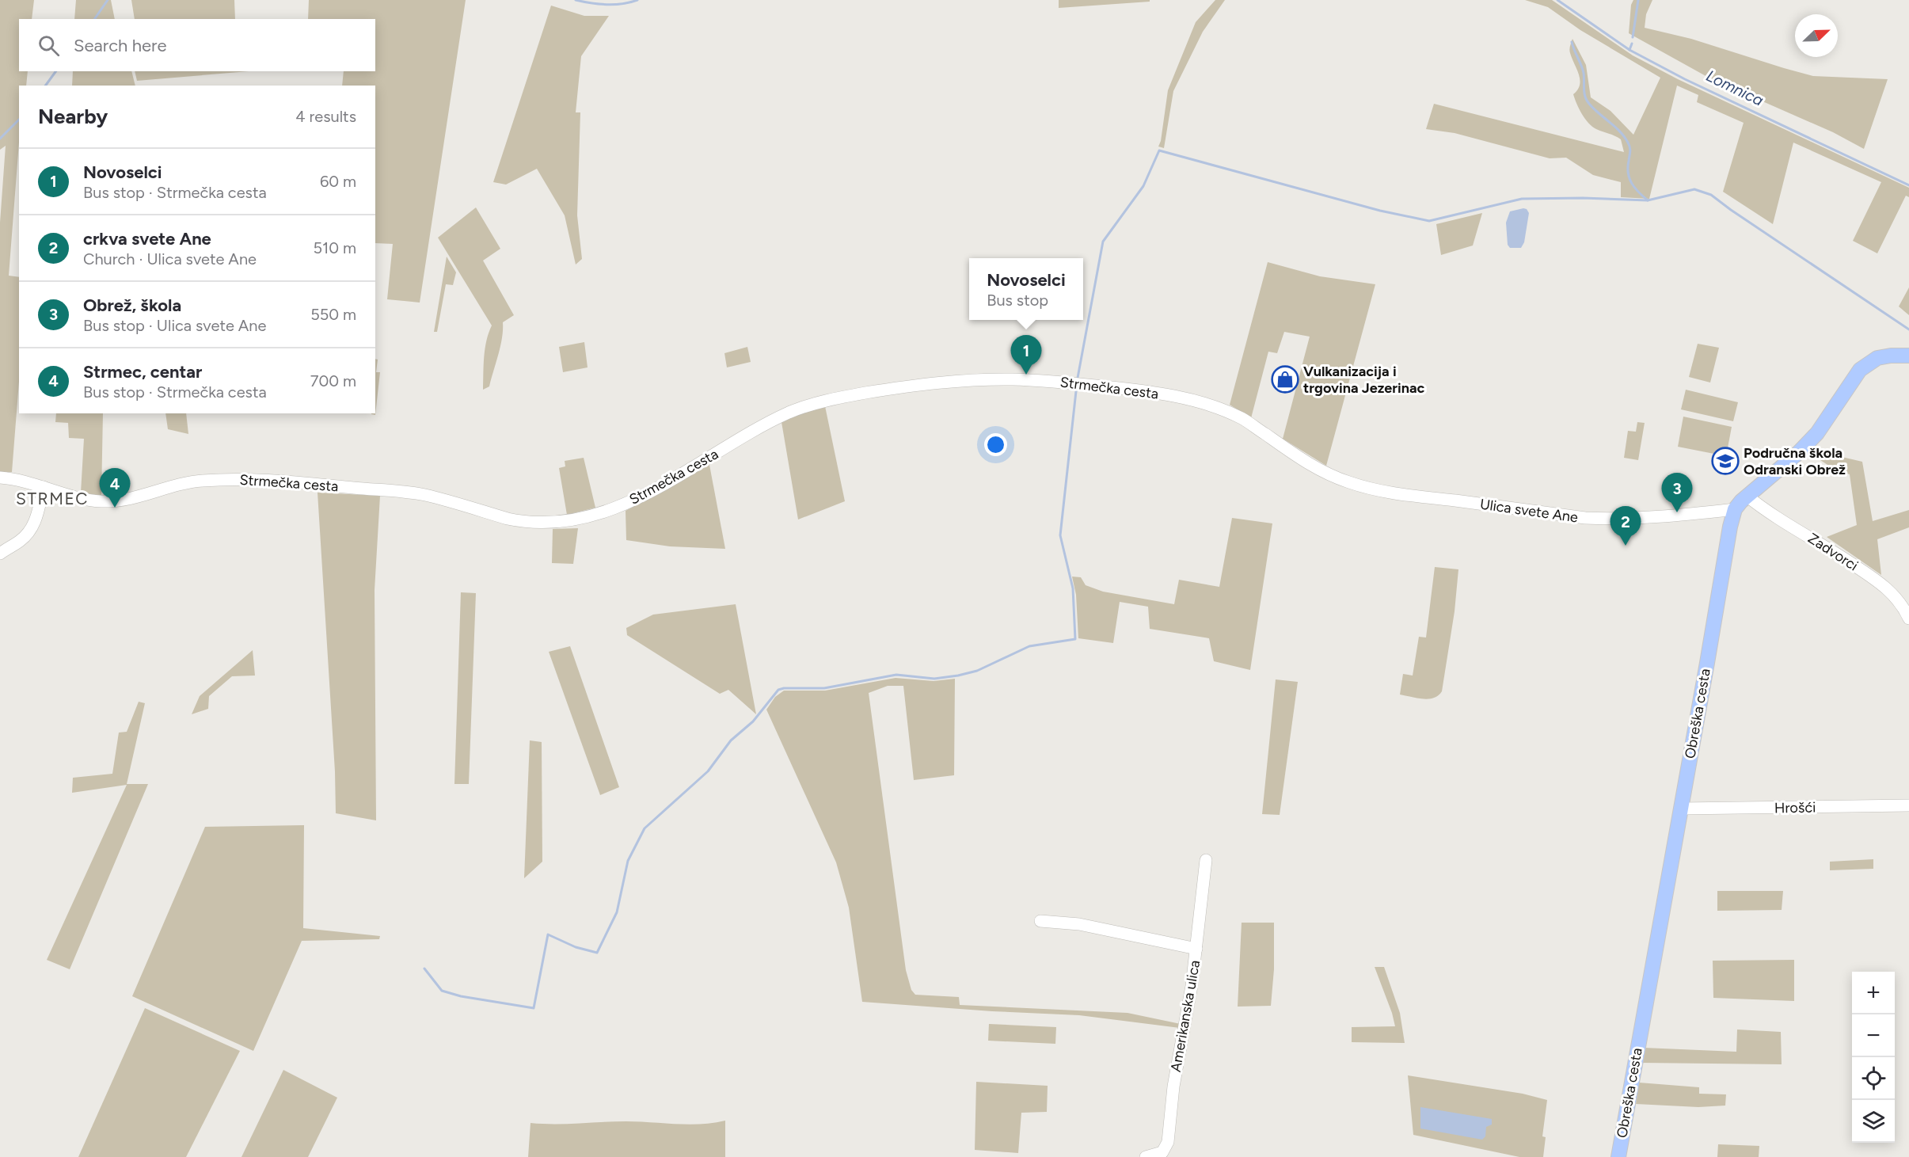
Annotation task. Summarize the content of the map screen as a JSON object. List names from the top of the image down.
{
  "streets": {
    "main road": ["Obreška cesta"],
    "street": [
      "Strmečka cesta",
      "Ulica svete Ane",
      "Zadvorci",
      "Hrošći",
      "Amerikanska ulica"
    ]
  },
  "crossings": [
    ["Strmečka cesta", "Ulica svete Ane"],
    ["Ulica svete Ane", "Obreška cesta"],
    ["Zadvorci", "Obreška cesta"],
    ["Obreška cesta", "Hrošći"]
  ],
  "districts": ["STRMEC"],
  "water": ["Lomnica"],
  "places": {
    "shop": ["Vulkanizacija i trgovina Jezerinac"],
    "school or university": ["Područna škola Odranski Obrež"]
  },
  "north": "top right",
  "page": {
    "search": "Search here",
    "heading": ["Nearby", "4 results"],
    "list": [
      {
        "mark": "1",
        "name": "Novoselci",
        "note": "Bus stop · Strmečka cesta",
        "value": "60 m"
      },
      {
        "mark": "2",
        "name": "crkva svete Ane",
        "note": "Church · Ulica svete Ane",
        "value": "510 m"
      },
      {
        "mark": "3",
        "name": "Obrež, škola",
        "note": "Bus stop · Ulica svete Ane",
        "value": "550 m"
      },
      {
        "mark": "4",
        "name": "Strmec, centar",
        "note": "Bus stop · Strmečka cesta",
        "value": "700 m"
      }
    ],
    "popup": ["Novoselci", "Bus stop"],
    "pins": [
      "1",
      "4",
      "3",
      "2"
    ],
    "map_buttons": ["+", "−"]
  }
}
